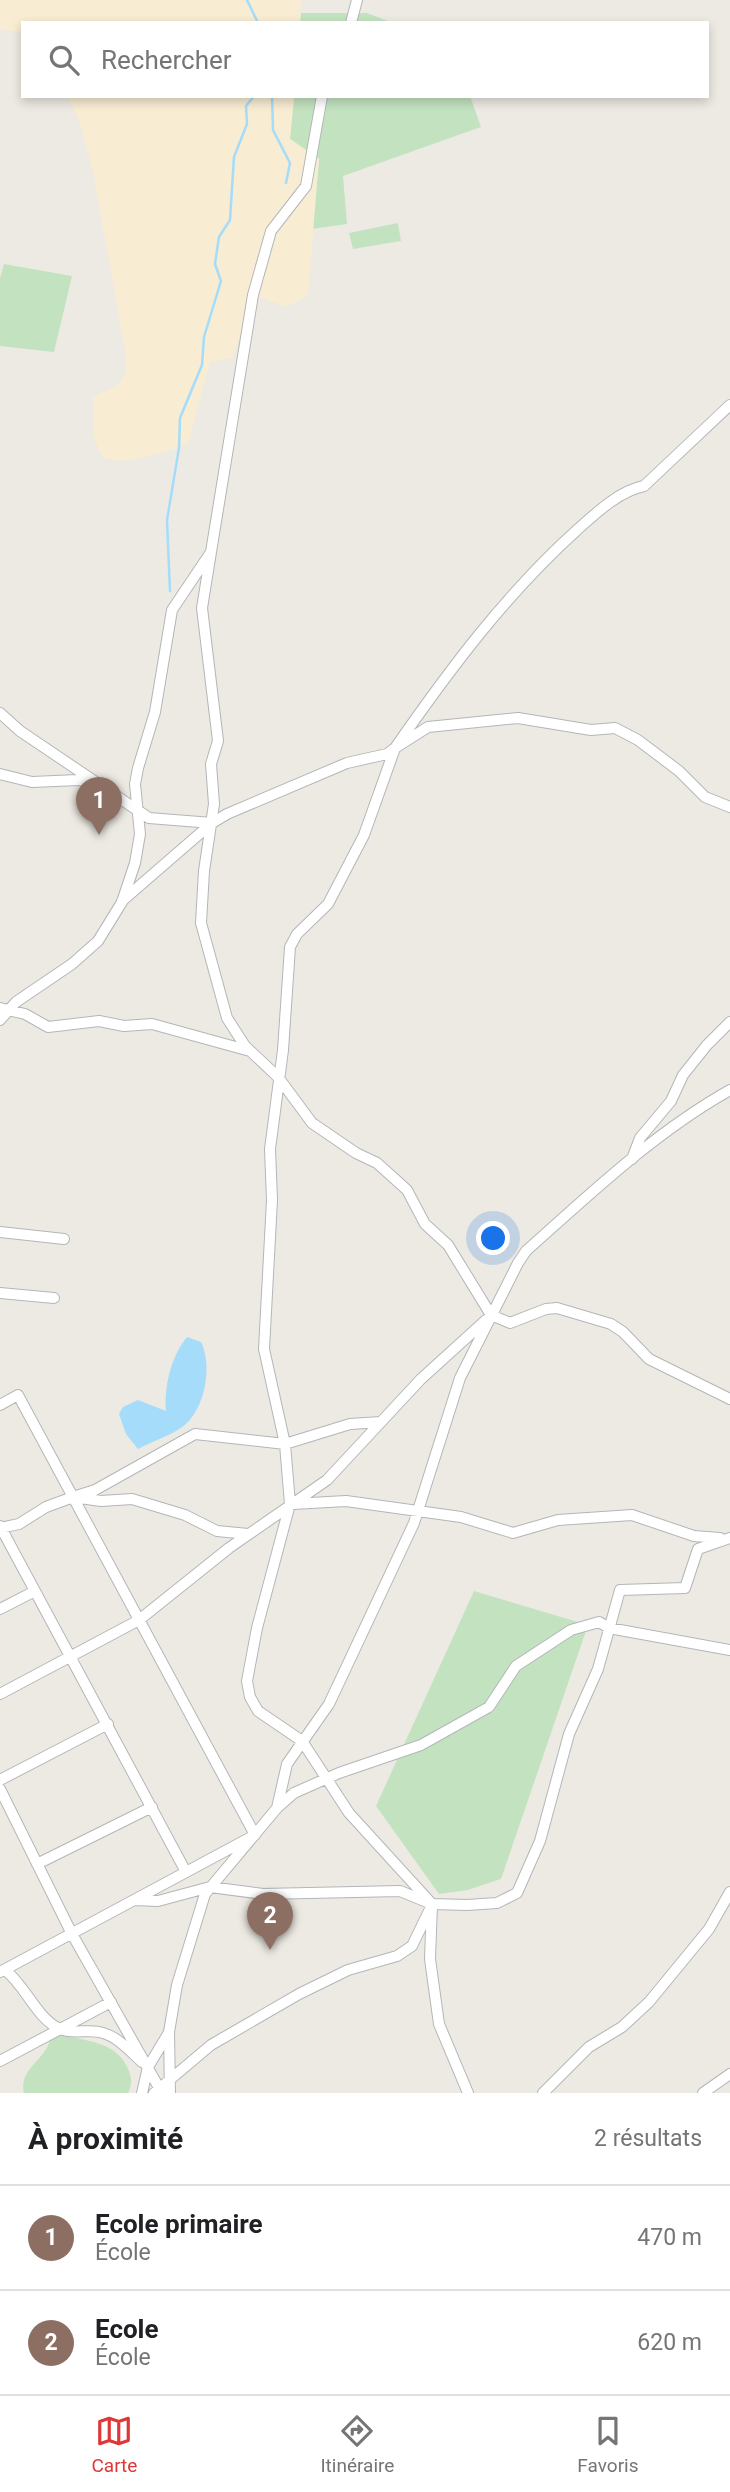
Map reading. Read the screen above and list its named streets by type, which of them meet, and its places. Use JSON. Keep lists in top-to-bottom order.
{
  "page": {
    "search": "Rechercher",
    "pins": ["1", "2"],
    "heading": ["À proximité", "2 résultats"],
    "list": [
      {
        "mark": "1",
        "name": "Ecole primaire",
        "note": "École",
        "value": "470 m"
      },
      {
        "mark": "2",
        "name": "Ecole",
        "note": "École",
        "value": "620 m"
      }
    ],
    "nav": ["Carte", "Itinéraire", "Favoris"]
  }
}
